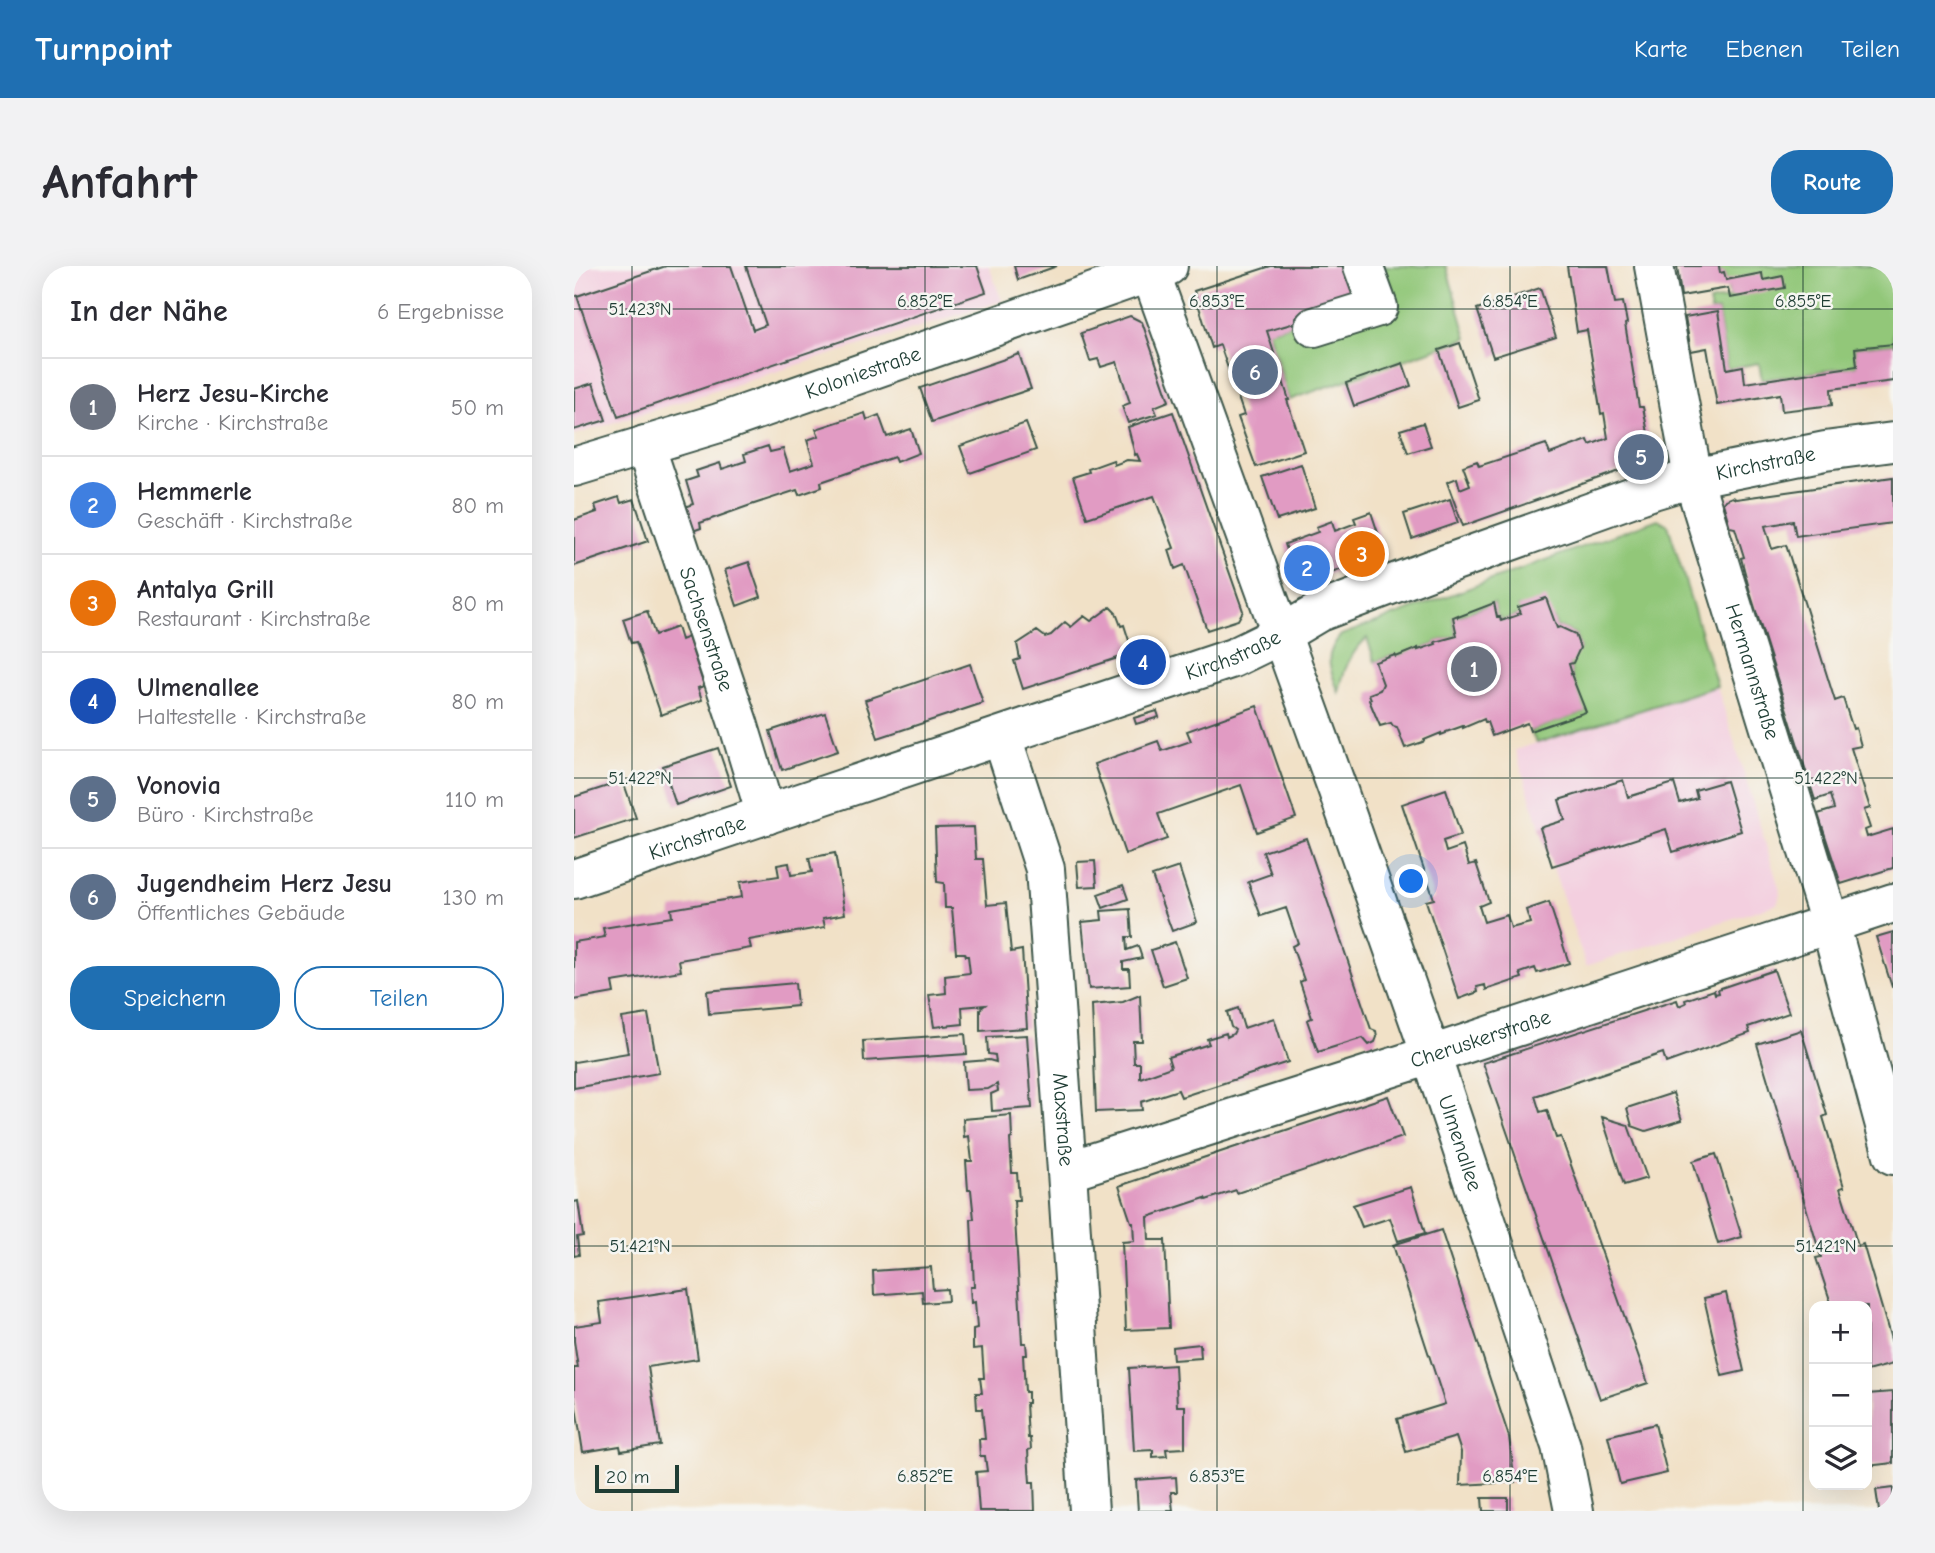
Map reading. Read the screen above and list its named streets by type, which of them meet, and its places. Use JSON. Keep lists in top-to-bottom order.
{
  "streets": {
    "street": [
      "Koloniestraße",
      "Kirchstraße",
      "Sachsenstraße",
      "Hermannstraße",
      "Cheruskerstraße",
      "Maxstraße",
      "Ulmenallee"
    ]
  },
  "crossings": [
    ["Koloniestraße", "Sachsenstraße"],
    ["Koloniestraße", "Ulmenallee"],
    ["Kirchstraße", "Sachsenstraße"],
    ["Kirchstraße", "Hermannstraße"],
    ["Kirchstraße", "Maxstraße"],
    ["Kirchstraße", "Ulmenallee"],
    ["Hermannstraße", "Cheruskerstraße"],
    ["Cheruskerstraße", "Maxstraße"],
    ["Cheruskerstraße", "Ulmenallee"]
  ],
  "scale_bar": "20 m",
  "page": {
    "header": "Turnpoint",
    "nav": ["Karte", "Ebenen", "Teilen"],
    "buttons": [
      "Route",
      ["Speichern", "Teilen"]
    ],
    "title": "Anfahrt",
    "heading": ["In der Nähe", "6 Ergebnisse"],
    "pins": [
      "6",
      "5",
      "3",
      "2",
      "4",
      "1"
    ],
    "list": [
      {
        "mark": "1",
        "name": "Herz Jesu-Kirche",
        "note": "Kirche · Kirchstraße",
        "value": "50 m"
      },
      {
        "mark": "2",
        "name": "Hemmerle",
        "note": "Geschäft · Kirchstraße",
        "value": "80 m"
      },
      {
        "mark": "3",
        "name": "Antalya Grill",
        "note": "Restaurant · Kirchstraße",
        "value": "80 m"
      },
      {
        "mark": "4",
        "name": "Ulmenallee",
        "note": "Haltestelle · Kirchstraße",
        "value": "80 m"
      },
      {
        "mark": "5",
        "name": "Vonovia",
        "note": "Büro · Kirchstraße",
        "value": "110 m"
      },
      {
        "mark": "6",
        "name": "Jugendheim Herz Jesu",
        "note": "Öffentliches Gebäude",
        "value": "130 m"
      }
    ],
    "map_buttons": ["+", "−"],
    "scale": "20 m"
  },
  "coordinates": [
    "6.852°E",
    "6.853°E",
    "6.854°E",
    "6.855°E",
    "51.423°N",
    "51.422°N",
    "51.421°N"
  ]
}
